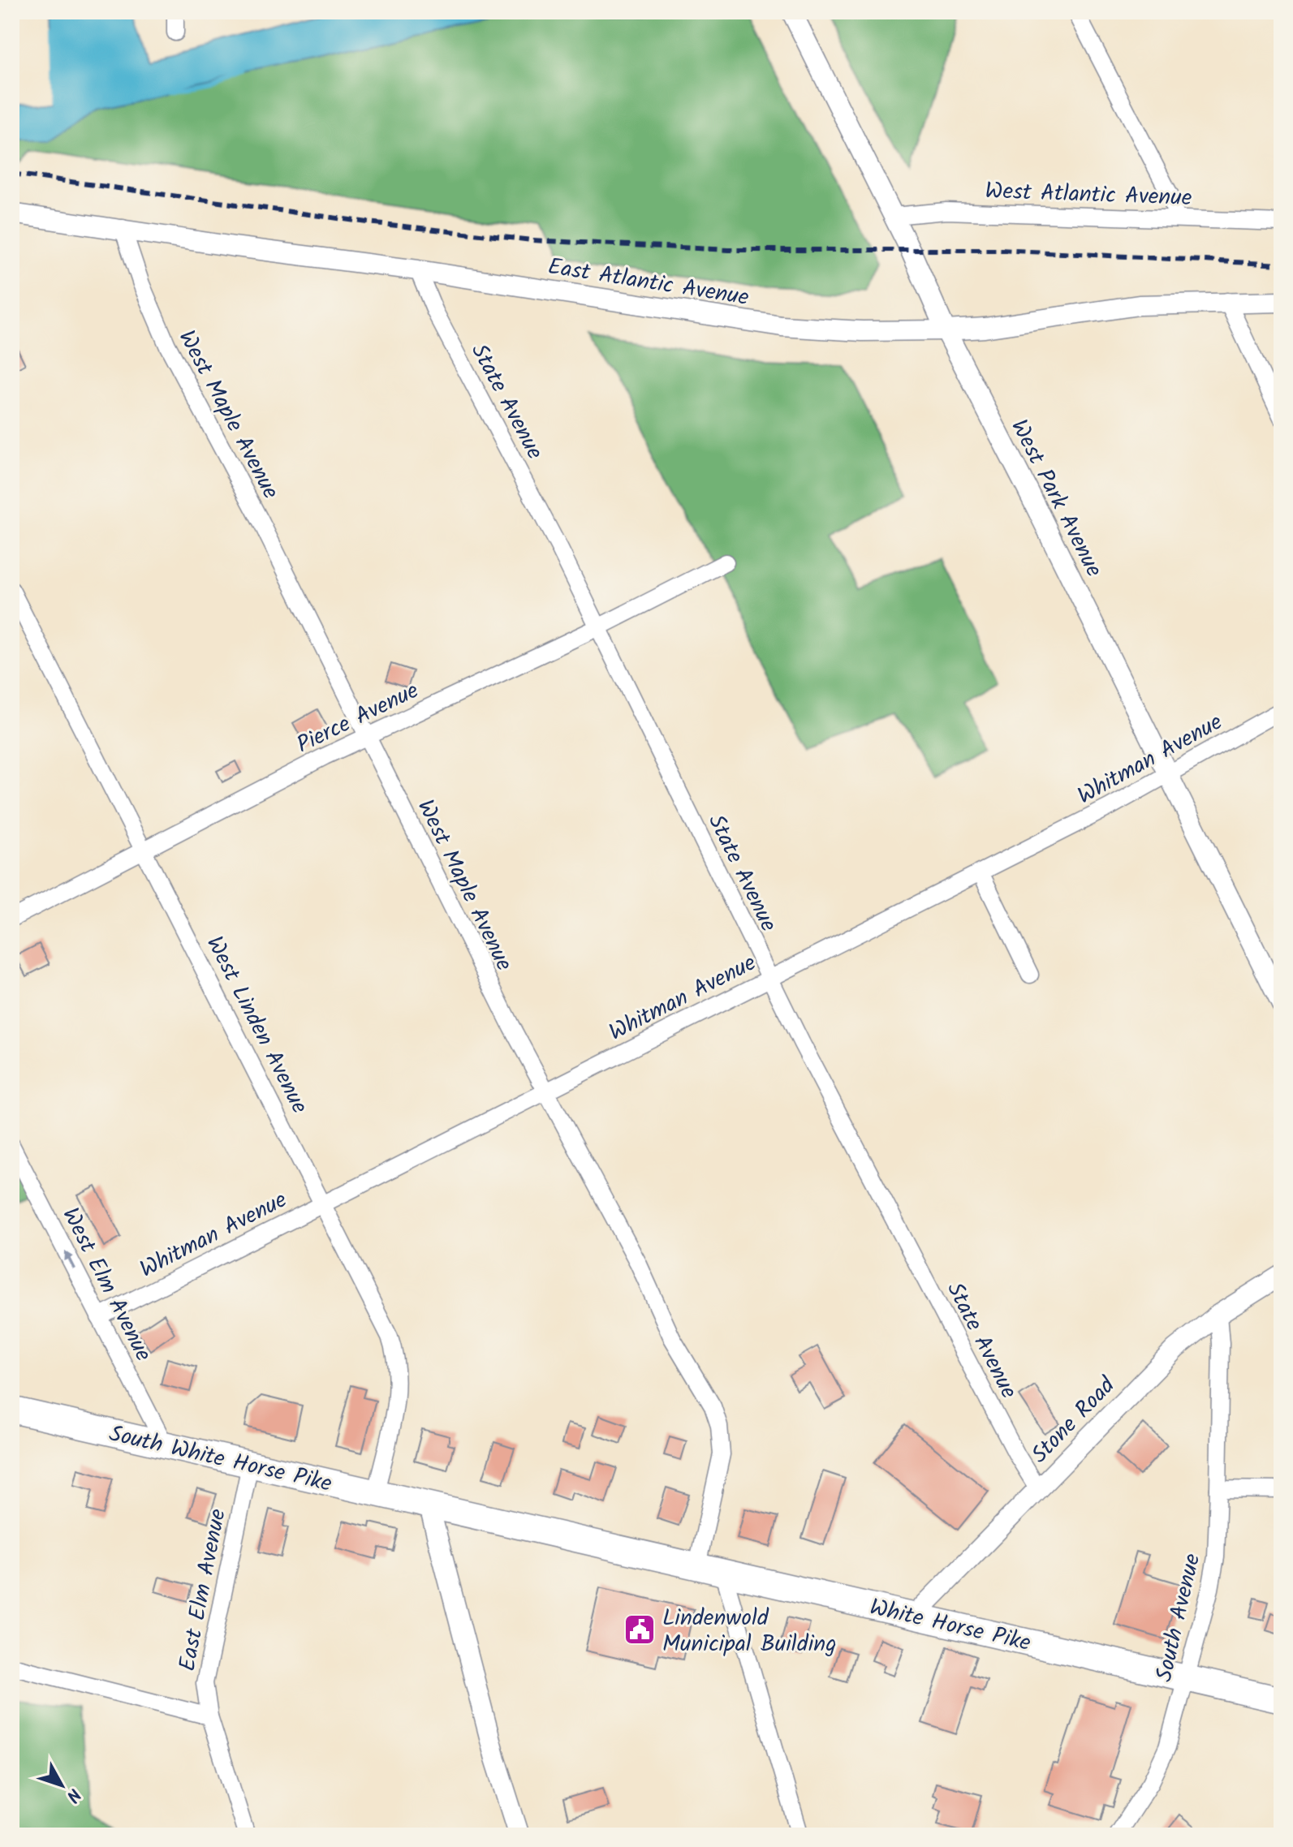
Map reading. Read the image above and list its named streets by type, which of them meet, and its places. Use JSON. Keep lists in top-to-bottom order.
{
  "streets": {
    "highway": ["South White Horse Pike", "White Horse Pike"],
    "street": [
      "West Atlantic Avenue",
      "East Atlantic Avenue",
      "State Avenue",
      "West Maple Avenue",
      "West Park Avenue",
      "Pierce Avenue",
      "Whitman Avenue",
      "West Linden Avenue",
      "West Elm Avenue",
      "Stone Road",
      "East Elm Avenue",
      "South Avenue"
    ]
  },
  "crossings": [
    ["West Atlantic Avenue", "West Park Avenue"],
    ["East Atlantic Avenue", "State Avenue"],
    ["East Atlantic Avenue", "West Maple Avenue"],
    ["East Atlantic Avenue", "West Park Avenue"],
    ["State Avenue", "Pierce Avenue"],
    ["State Avenue", "Whitman Avenue"],
    ["State Avenue", "Stone Road"],
    ["West Maple Avenue", "Pierce Avenue"],
    ["West Maple Avenue", "Whitman Avenue"],
    ["West Maple Avenue", "White Horse Pike"],
    ["West Park Avenue", "Whitman Avenue"],
    ["Pierce Avenue", "West Linden Avenue"],
    ["Whitman Avenue", "West Linden Avenue"],
    ["Whitman Avenue", "West Elm Avenue"],
    ["West Linden Avenue", "South White Horse Pike"],
    ["West Elm Avenue", "South White Horse Pike"],
    ["Stone Road", "South Avenue"],
    ["Stone Road", "White Horse Pike"],
    ["South White Horse Pike", "East Elm Avenue"],
    ["South White Horse Pike", "White Horse Pike"],
    ["South Avenue", "White Horse Pike"]
  ],
  "one_way": ["West Elm Avenue"],
  "places": {
    "public building": ["Lindenwold Municipal Building"]
  },
  "north": "bottom right"
}
